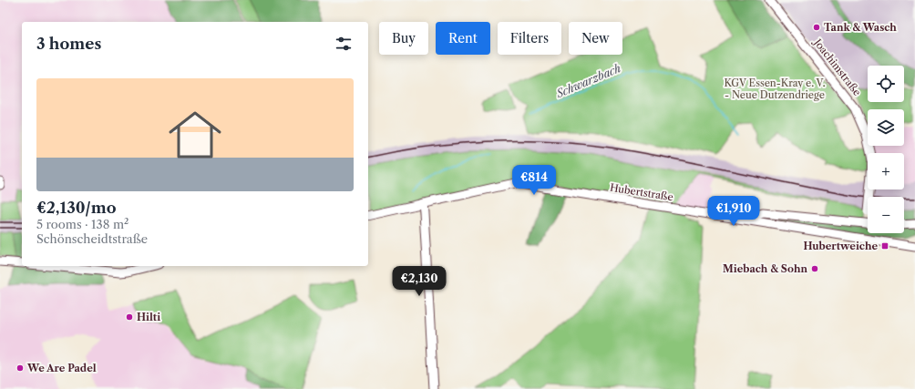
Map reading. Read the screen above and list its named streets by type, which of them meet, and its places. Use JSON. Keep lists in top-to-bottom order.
{
  "streets": {
    "street": ["Joachimstraße", "Hubertstraße"]
  },
  "crossings": [
    ["Joachimstraße", "Hubertstraße"]
  ],
  "water": ["Schwarzbach"],
  "parks": ["KGV Essen-Kray e. V. - Neue Dutzendriege"],
  "places": {
    "other": [
      "Tank & Wasch",
      "Miebach & Sohn",
      "Hilti",
      "We Are Padel"
    ],
    "transit": ["Hubertweiche"]
  },
  "page": {
    "chip": [
      "Buy",
      "Rent",
      "Filters",
      "New"
    ],
    "heading": "3 homes",
    "map_buttons": ["+", "−"],
    "list": [
      {
        "name": "€2,130/mo",
        "note": "5 rooms · 138 m² · Schönscheidtstraße"
      }
    ],
    "price": ["€814", "€1,910", "€2,130"]
  }
}
